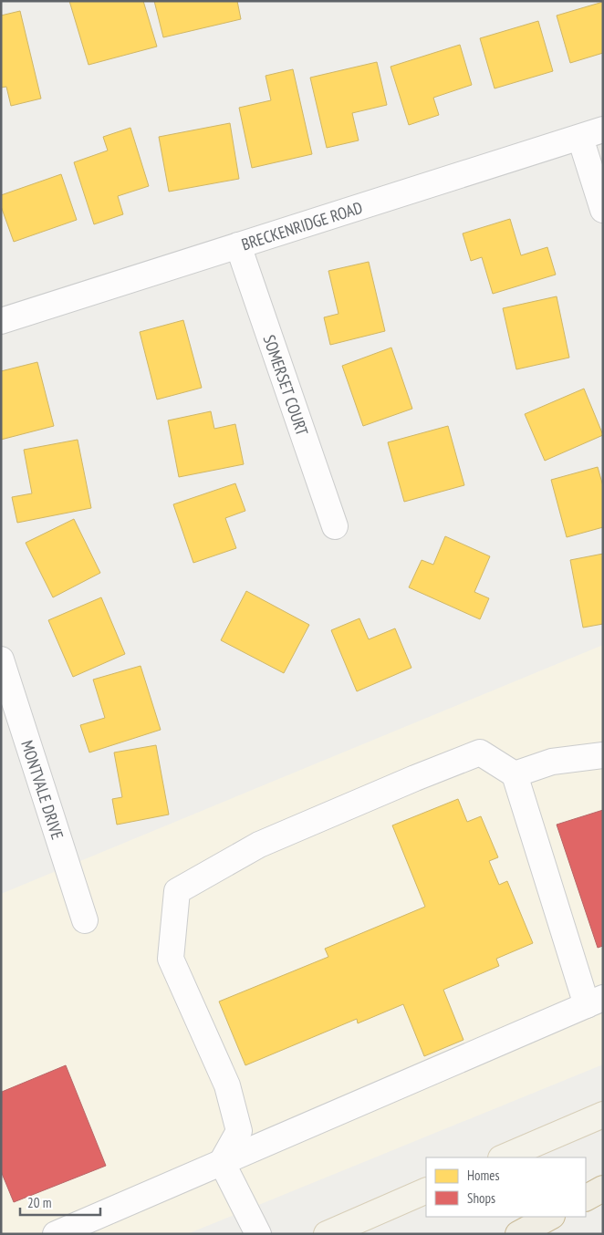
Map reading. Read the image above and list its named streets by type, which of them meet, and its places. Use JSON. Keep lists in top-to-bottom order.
{
  "streets": {
    "street": ["BRECKENRIDGE ROAD", "SOMERSET COURT", "MONTVALE DRIVE"]
  },
  "crossings": [
    ["BRECKENRIDGE ROAD", "SOMERSET COURT"]
  ],
  "legend": ["Homes", "Shops"],
  "scale_bar": "20 m"
}
